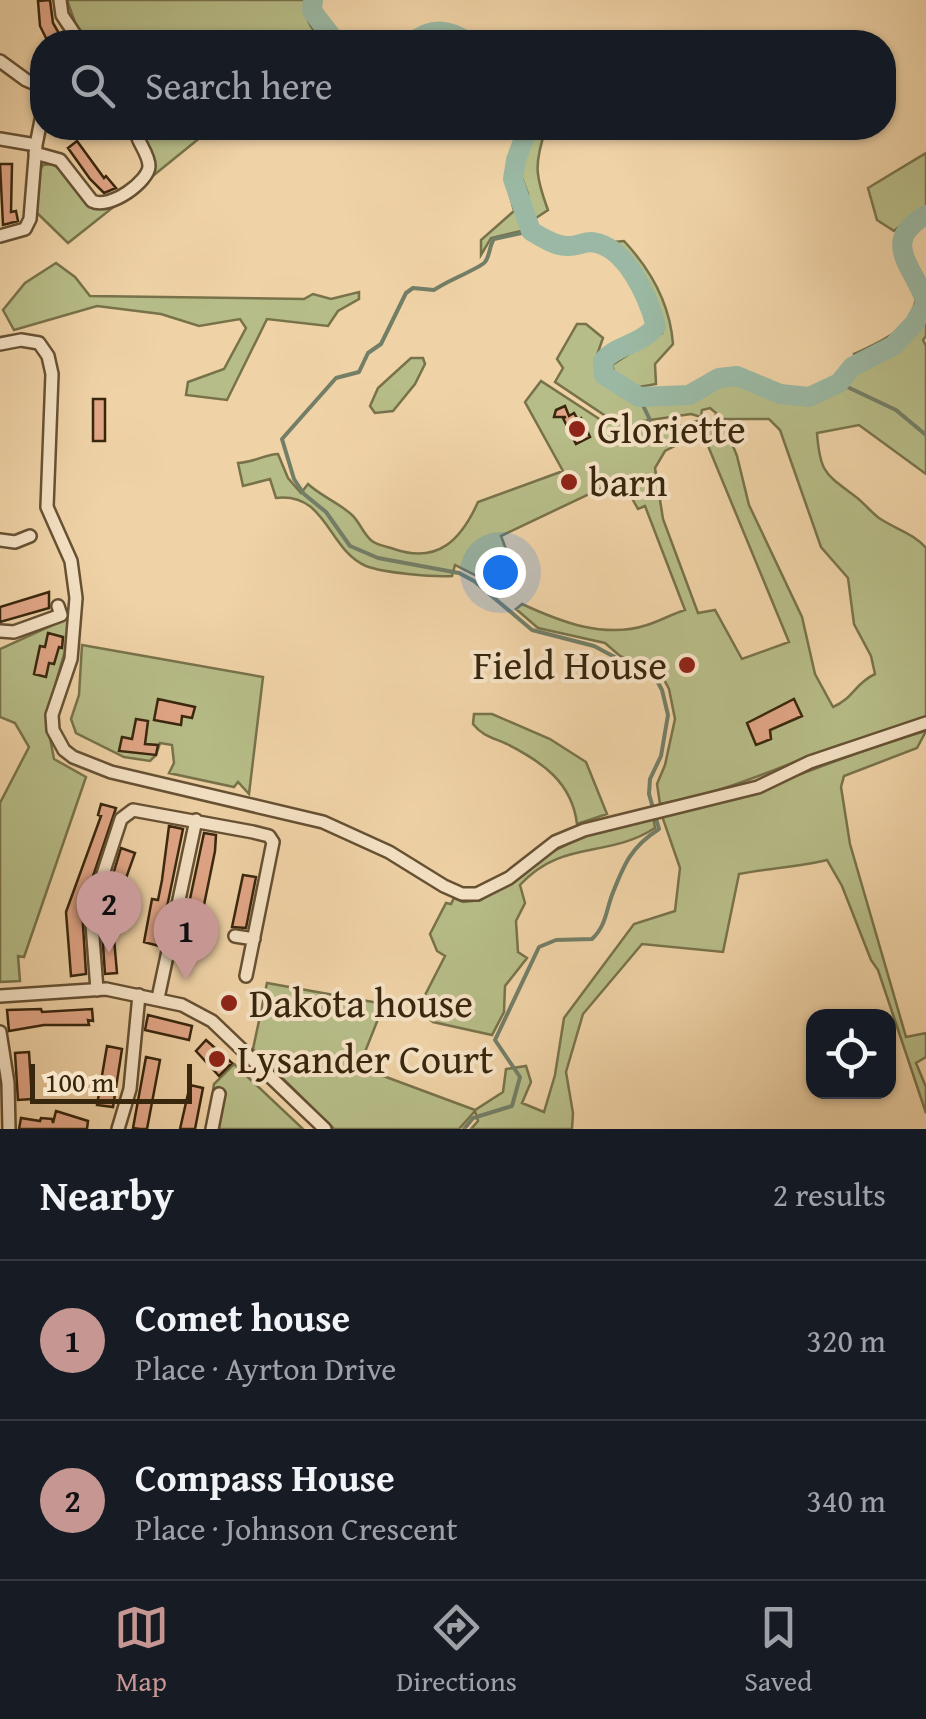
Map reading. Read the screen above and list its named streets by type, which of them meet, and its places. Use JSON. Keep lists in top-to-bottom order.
{
  "places": [
    "Gloriette",
    "barn",
    "Field House",
    "Dakota house",
    "Lysander Court"
  ],
  "scale_bar": "100 m",
  "page": {
    "search": "Search here",
    "pins": ["2", "1"],
    "scale": "100 m",
    "heading": ["Nearby", "2 results"],
    "list": [
      {
        "mark": "1",
        "name": "Comet house",
        "note": "Place · Ayrton Drive",
        "value": "320 m"
      },
      {
        "mark": "2",
        "name": "Compass House",
        "note": "Place · Johnson Crescent",
        "value": "340 m"
      }
    ],
    "nav": ["Map", "Directions", "Saved"]
  }
}
